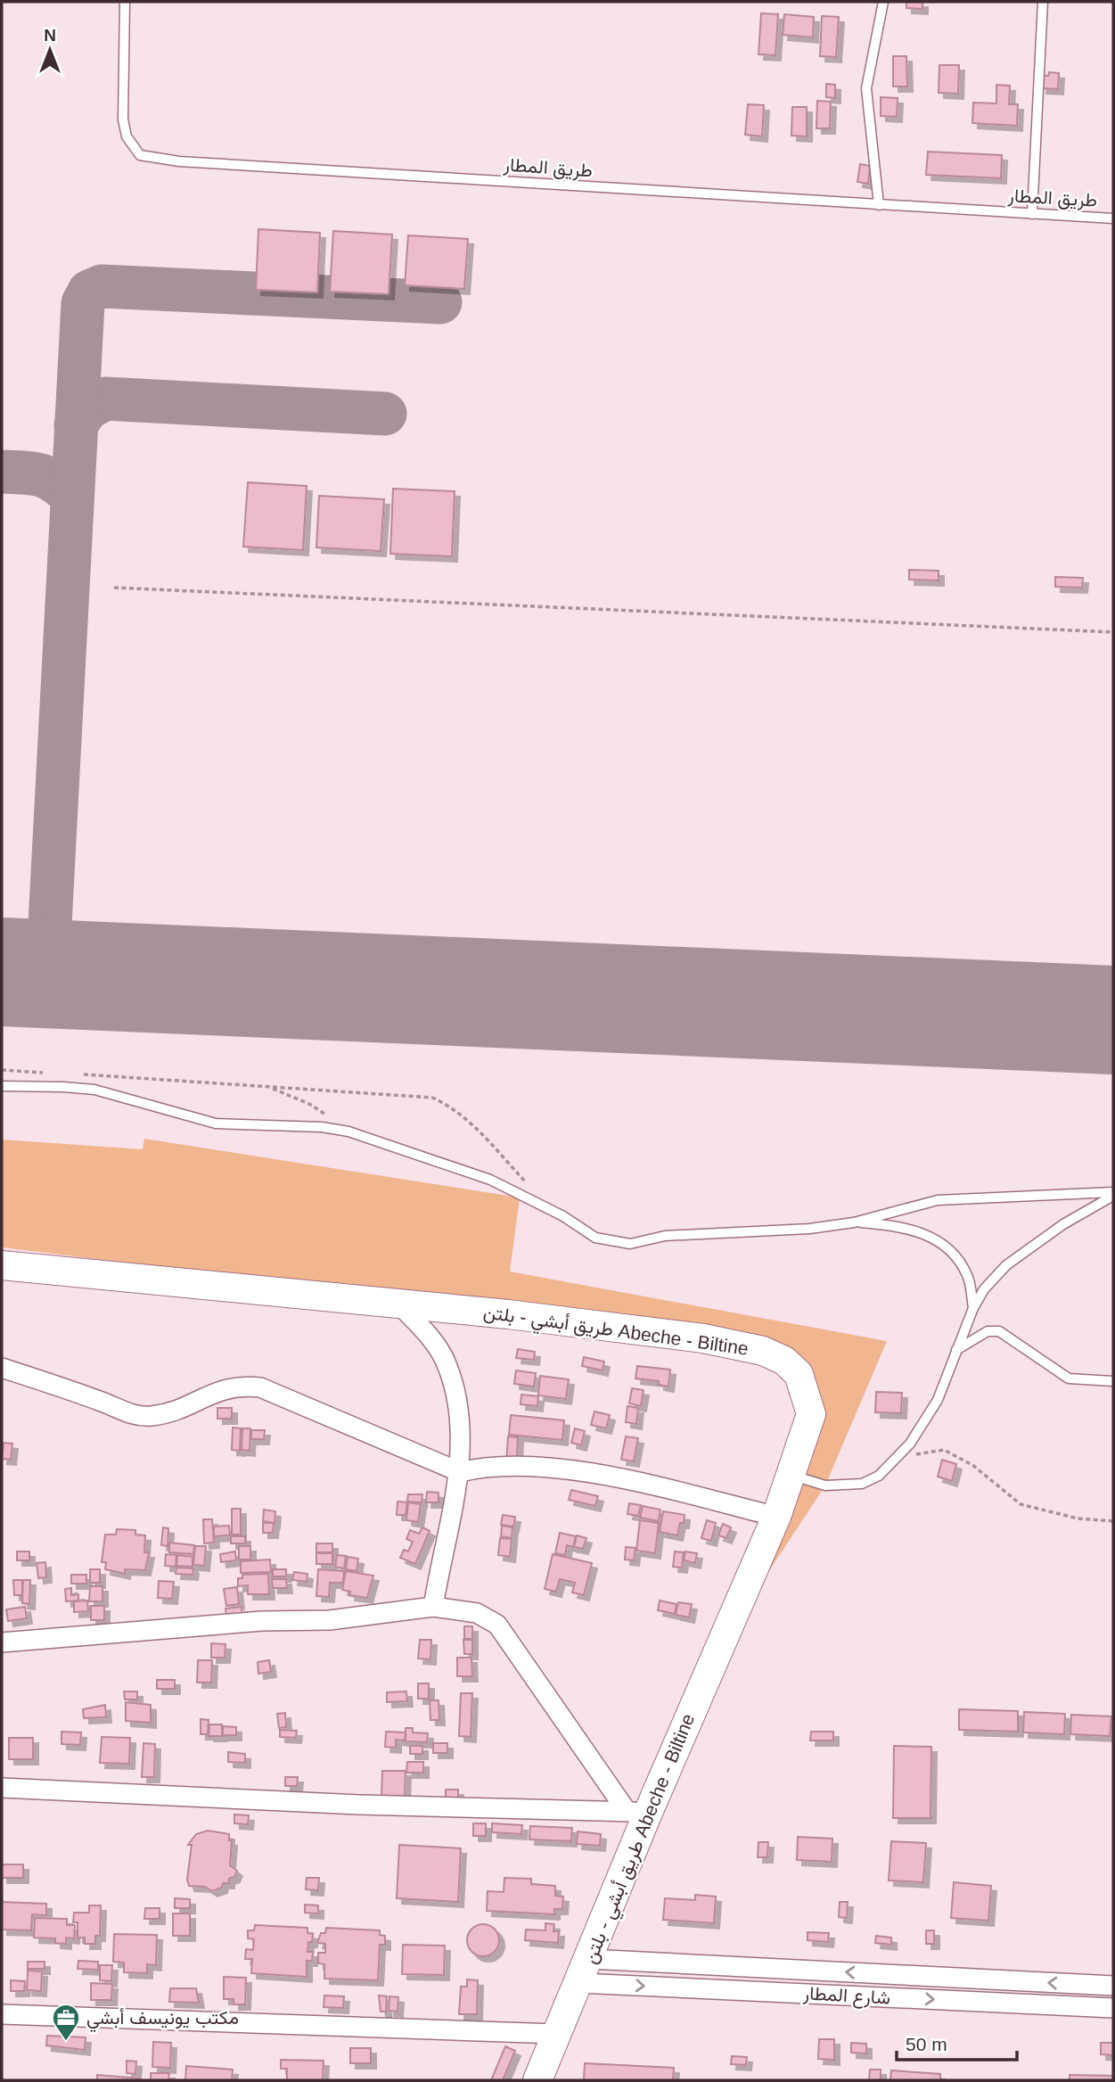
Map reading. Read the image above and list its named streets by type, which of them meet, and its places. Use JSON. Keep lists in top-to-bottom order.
{
  "streets": {
    "main road": ["طريق أبشي - بلتن Abeche - Biltine"],
    "street": ["شارع المطار"],
    "lane": ["طريق المطار"]
  },
  "crossings": [
    ["طريق أبشي - بلتن Abeche - Biltine", "شارع المطار"]
  ],
  "places": {
    "office": ["مكتب يونيسف أبشي"]
  },
  "scale_bar": "50 m",
  "north": "top"
}
